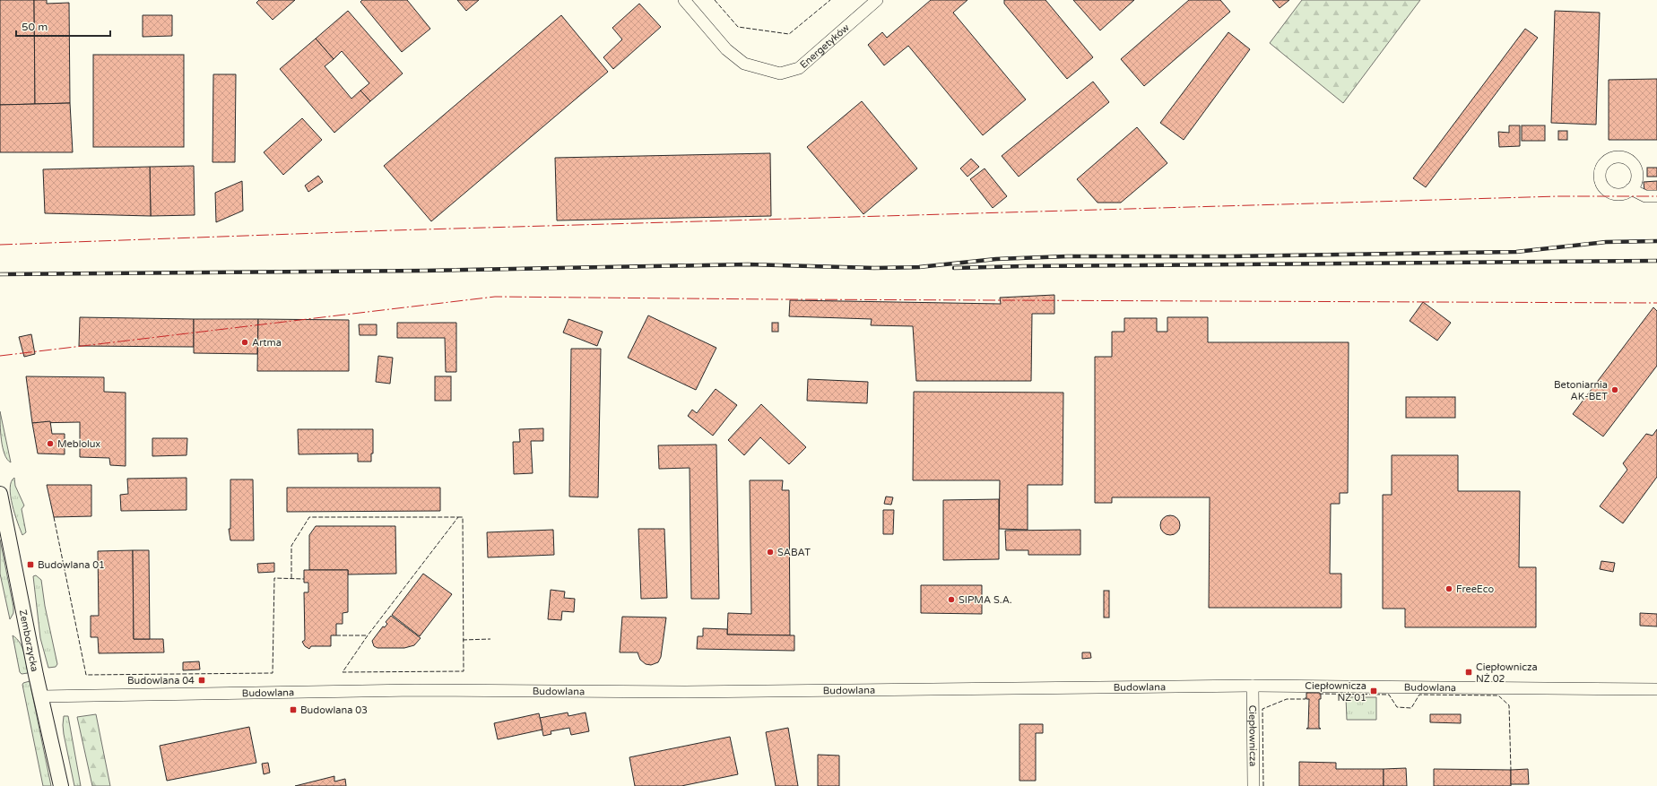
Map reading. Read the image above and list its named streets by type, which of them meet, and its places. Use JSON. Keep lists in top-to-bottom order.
{
  "streets": {
    "street": [
      "Energetyków",
      "Zemborzycka",
      "Budowlana",
      "Ciepłownicza"
    ]
  },
  "crossings": [
    ["Zemborzycka", "Budowlana"],
    ["Budowlana", "Ciepłownicza"]
  ],
  "places": {
    "other": [
      "Artma",
      "Betoniarnia AK-BET",
      "Meblolux",
      "SABAT",
      "FreeEco",
      "SIPMA S.A."
    ],
    "transit": [
      "Budowlana 01",
      "Ciepłownicza NŻ 02",
      "Budowlana 04",
      "Ciepłownicza NŻ 01",
      "Budowlana 03"
    ]
  },
  "scale_bar": "50 m"
}
